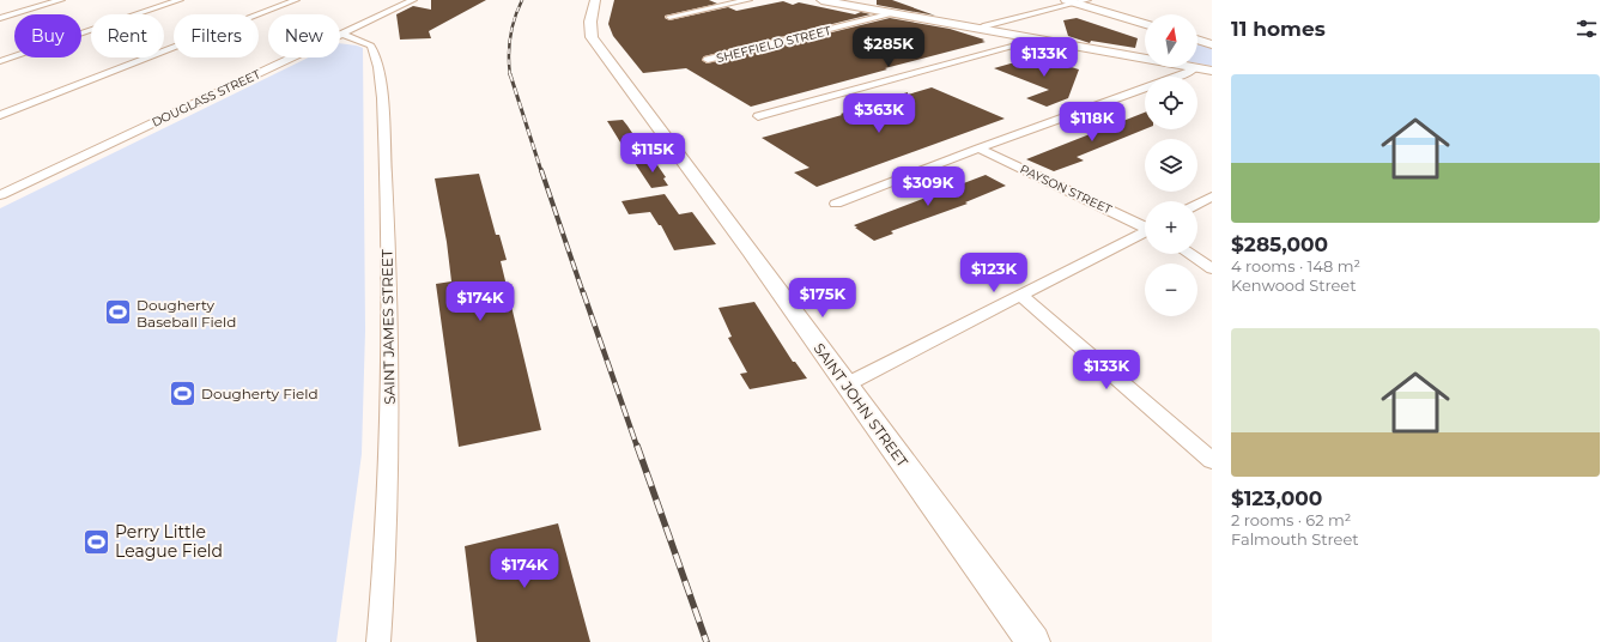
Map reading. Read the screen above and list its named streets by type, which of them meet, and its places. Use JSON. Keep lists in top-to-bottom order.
{
  "streets": {
    "main road": ["SAINT JOHN STREET"],
    "street": [
      "SHEFFIELD STREET",
      "DOUGLASS STREET",
      "PAYSON STREET",
      "SAINT JAMES STREET"
    ]
  },
  "crossings": [
    ["DOUGLASS STREET", "SAINT JAMES STREET"]
  ],
  "places": {
    "sports": ["Dougherty Baseball Field", "Dougherty Field", "Perry Little League Field"]
  },
  "north": "top",
  "page": {
    "heading": "11 homes",
    "map_buttons": ["+", "−"],
    "chip": [
      "Buy",
      "Rent",
      "Filters",
      "New"
    ],
    "price": [
      "$285K",
      "$133K",
      "$363K",
      "$118K",
      "$115K",
      "$309K",
      "$123K",
      "$175K",
      "$174K",
      "$133K",
      "$174K"
    ],
    "list": [
      {
        "name": "$285,000",
        "note": "4 rooms · 148 m² · Kenwood Street"
      },
      {
        "name": "$123,000",
        "note": "2 rooms · 62 m² · Falmouth Street"
      }
    ]
  }
}
